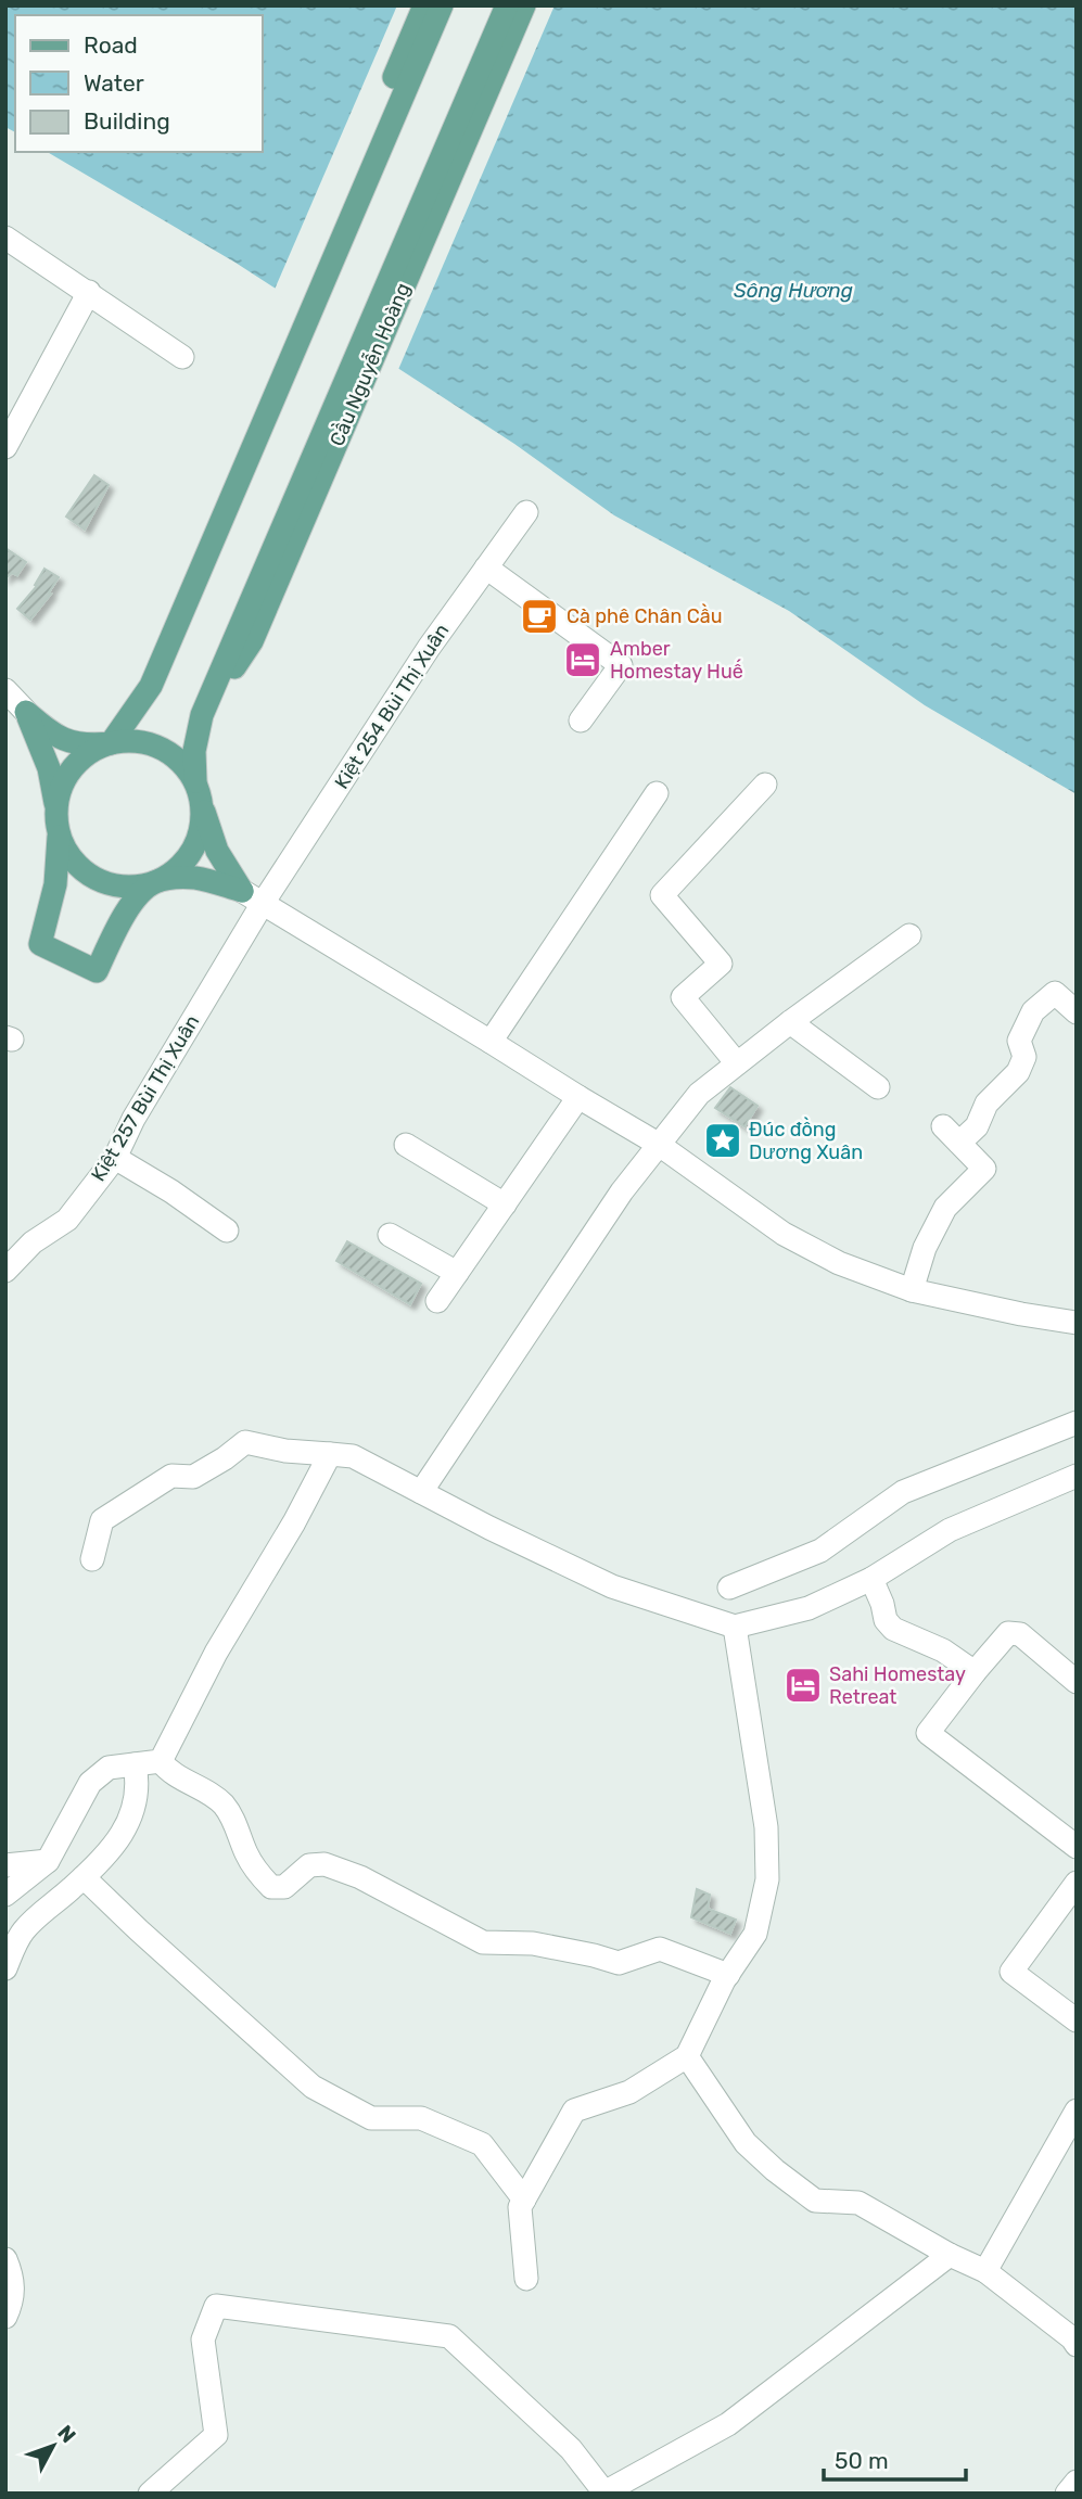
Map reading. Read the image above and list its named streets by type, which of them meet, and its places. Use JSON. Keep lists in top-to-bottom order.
{
  "streets": {
    "main road": ["Cầu Nguyễn Hoàng"],
    "street": ["Kiệt 254 Bùi Thị Xuân", "Kiệt 257 Bùi Thị Xuân"]
  },
  "crossings": [
    ["Kiệt 254 Bùi Thị Xuân", "Kiệt 257 Bùi Thị Xuân"]
  ],
  "water": ["Sông Hương"],
  "places": {
    "cafe": ["Cà phê Chân Cầu"],
    "hotel": ["Amber Homestay Huế", "Sahi Homestay Retreat"],
    "place": ["Đúc đồng Dương Xuân"]
  },
  "legend": ["Road", "Water", "Building"],
  "scale_bar": "50 m",
  "north": "top right"
}
